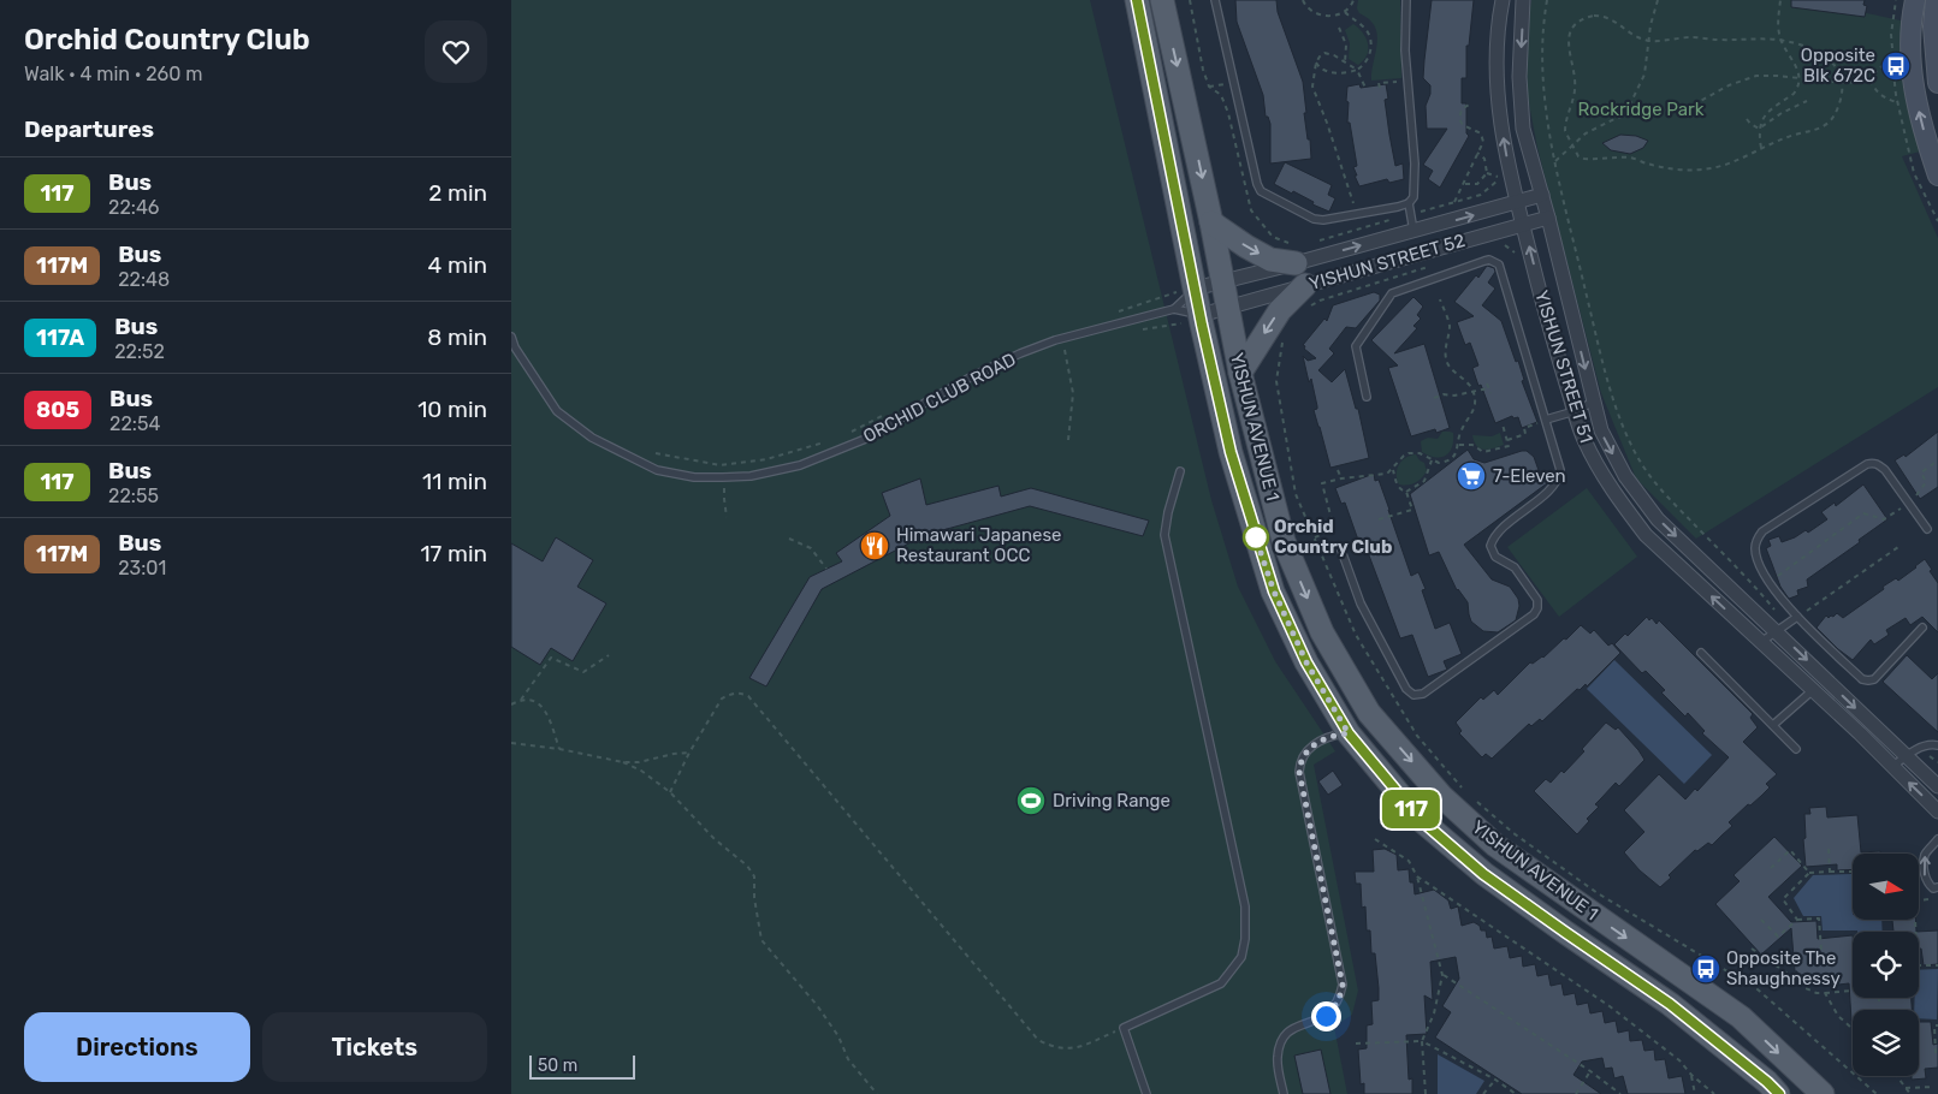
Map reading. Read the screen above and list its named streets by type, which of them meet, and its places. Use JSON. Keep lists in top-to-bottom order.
{
  "streets": {
    "main road": ["YISHUN AVENUE 1"],
    "street": ["YISHUN STREET 52", "YISHUN STREET 51", "ORCHID CLUB ROAD"]
  },
  "crossings": [
    ["YISHUN STREET 52", "YISHUN STREET 51"],
    ["YISHUN STREET 52", "ORCHID CLUB ROAD"],
    ["YISHUN STREET 52", "YISHUN AVENUE 1"],
    ["ORCHID CLUB ROAD", "YISHUN AVENUE 1"]
  ],
  "parks": ["Rockridge Park"],
  "places": {
    "bus stop": ["Opposite Blk 672C", "Opposite The Shaughnessy"],
    "supermarket": ["7-Eleven"],
    "other": ["Orchid Country Club"],
    "restaurant": ["Himawari Japanese Restaurant OCC"],
    "sports": ["Driving Range"]
  },
  "lines": ["bus line 117"],
  "scale_bar": "50 m",
  "north": "right",
  "page": {
    "heading": [
      ["Orchid Country Club", "Walk · 4 min · 260 m"],
      "Departures"
    ],
    "on_map": "117",
    "list": [
      {
        "mark": "117",
        "name": "Bus",
        "note": "22:46",
        "value": "2 min"
      },
      {
        "mark": "117M",
        "name": "Bus",
        "note": "22:48",
        "value": "4 min"
      },
      {
        "mark": "117A",
        "name": "Bus",
        "note": "22:52",
        "value": "8 min"
      },
      {
        "mark": "805",
        "name": "Bus",
        "note": "22:54",
        "value": "10 min"
      },
      {
        "mark": "117",
        "name": "Bus",
        "note": "22:55",
        "value": "11 min"
      },
      {
        "mark": "117M",
        "name": "Bus",
        "note": "23:01",
        "value": "17 min"
      }
    ],
    "buttons": ["Directions", "Tickets"],
    "scale": "50 m"
  }
}
